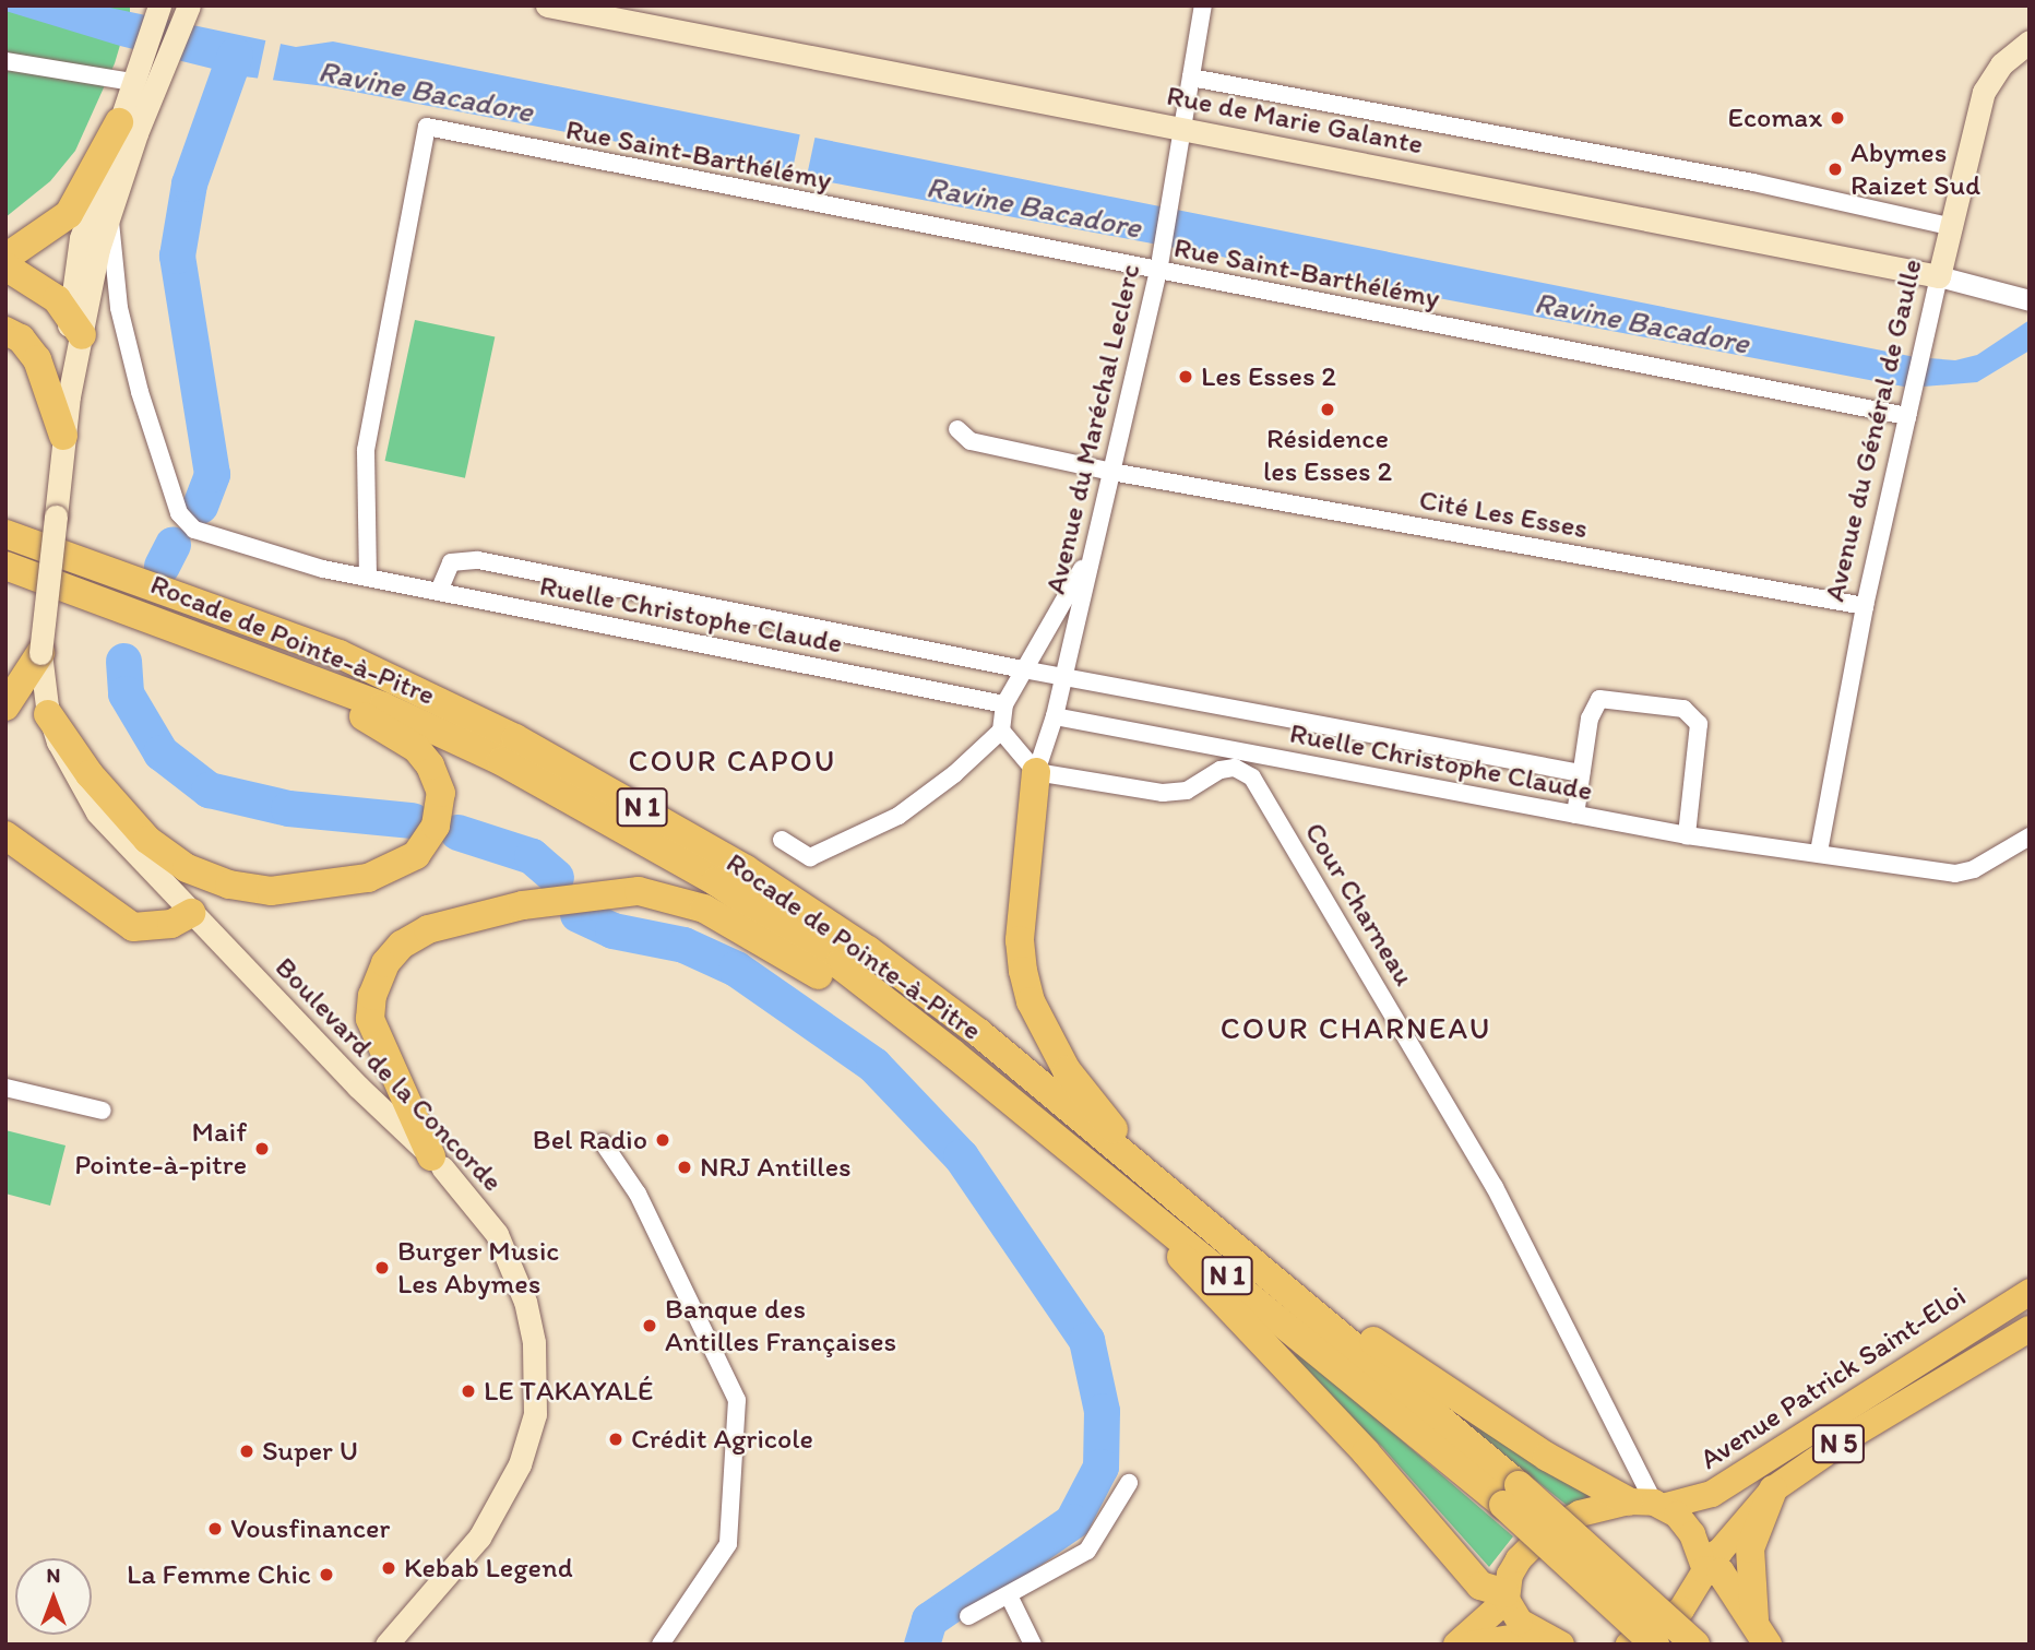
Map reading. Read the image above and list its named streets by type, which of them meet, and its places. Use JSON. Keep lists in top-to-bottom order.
{
  "streets": {
    "highway": ["Rocade de Pointe-à-Pitre", "N 1"],
    "main road": [
      "Rue de Marie Galante",
      "Avenue du Général de Gaulle",
      "Boulevard de la Concorde",
      "Avenue Patrick Saint-Eloi",
      "N 5"
    ],
    "street": [
      "Rue Saint-Barthélémy",
      "Avenue du Maréchal Leclerc",
      "Cité Les Esses",
      "Ruelle Christophe Claude",
      "Cour Charneau"
    ]
  },
  "crossings": [
    ["Rue de Marie Galante", "Avenue du Maréchal Leclerc"],
    ["Rue de Marie Galante", "Avenue du Général de Gaulle"],
    ["Rue Saint-Barthélémy", "Avenue du Maréchal Leclerc"],
    ["Rue Saint-Barthélémy", "Avenue du Général de Gaulle"],
    ["Rue Saint-Barthélémy", "Ruelle Christophe Claude"],
    ["Avenue du Maréchal Leclerc", "Cité Les Esses"],
    ["Avenue du Maréchal Leclerc", "Ruelle Christophe Claude"],
    ["Avenue du Maréchal Leclerc", "Cour Charneau"],
    ["Avenue du Général de Gaulle", "Cité Les Esses"],
    ["Avenue du Général de Gaulle", "Ruelle Christophe Claude"],
    ["Rocade de Pointe-à-Pitre", "N 1"],
    ["Cour Charneau", "Avenue Patrick Saint-Eloi"]
  ],
  "districts": ["COUR CAPOU", "COUR CHARNEAU"],
  "water": ["Ravine Bacadore"],
  "places": [
    "Ecomax",
    "Abymes Raizet Sud",
    "Les Esses 2",
    "Résidence les Esses 2",
    "Bel Radio",
    "Maif Pointe-à-pitre",
    "NRJ Antilles",
    "Burger Music Les Abymes",
    "Banque des Antilles Françaises",
    "LE TAKAYALÉ",
    "Crédit Agricole",
    "Super U",
    "Vousfinancer",
    "Kebab Legend",
    "La Femme Chic"
  ],
  "north": "top"
}
